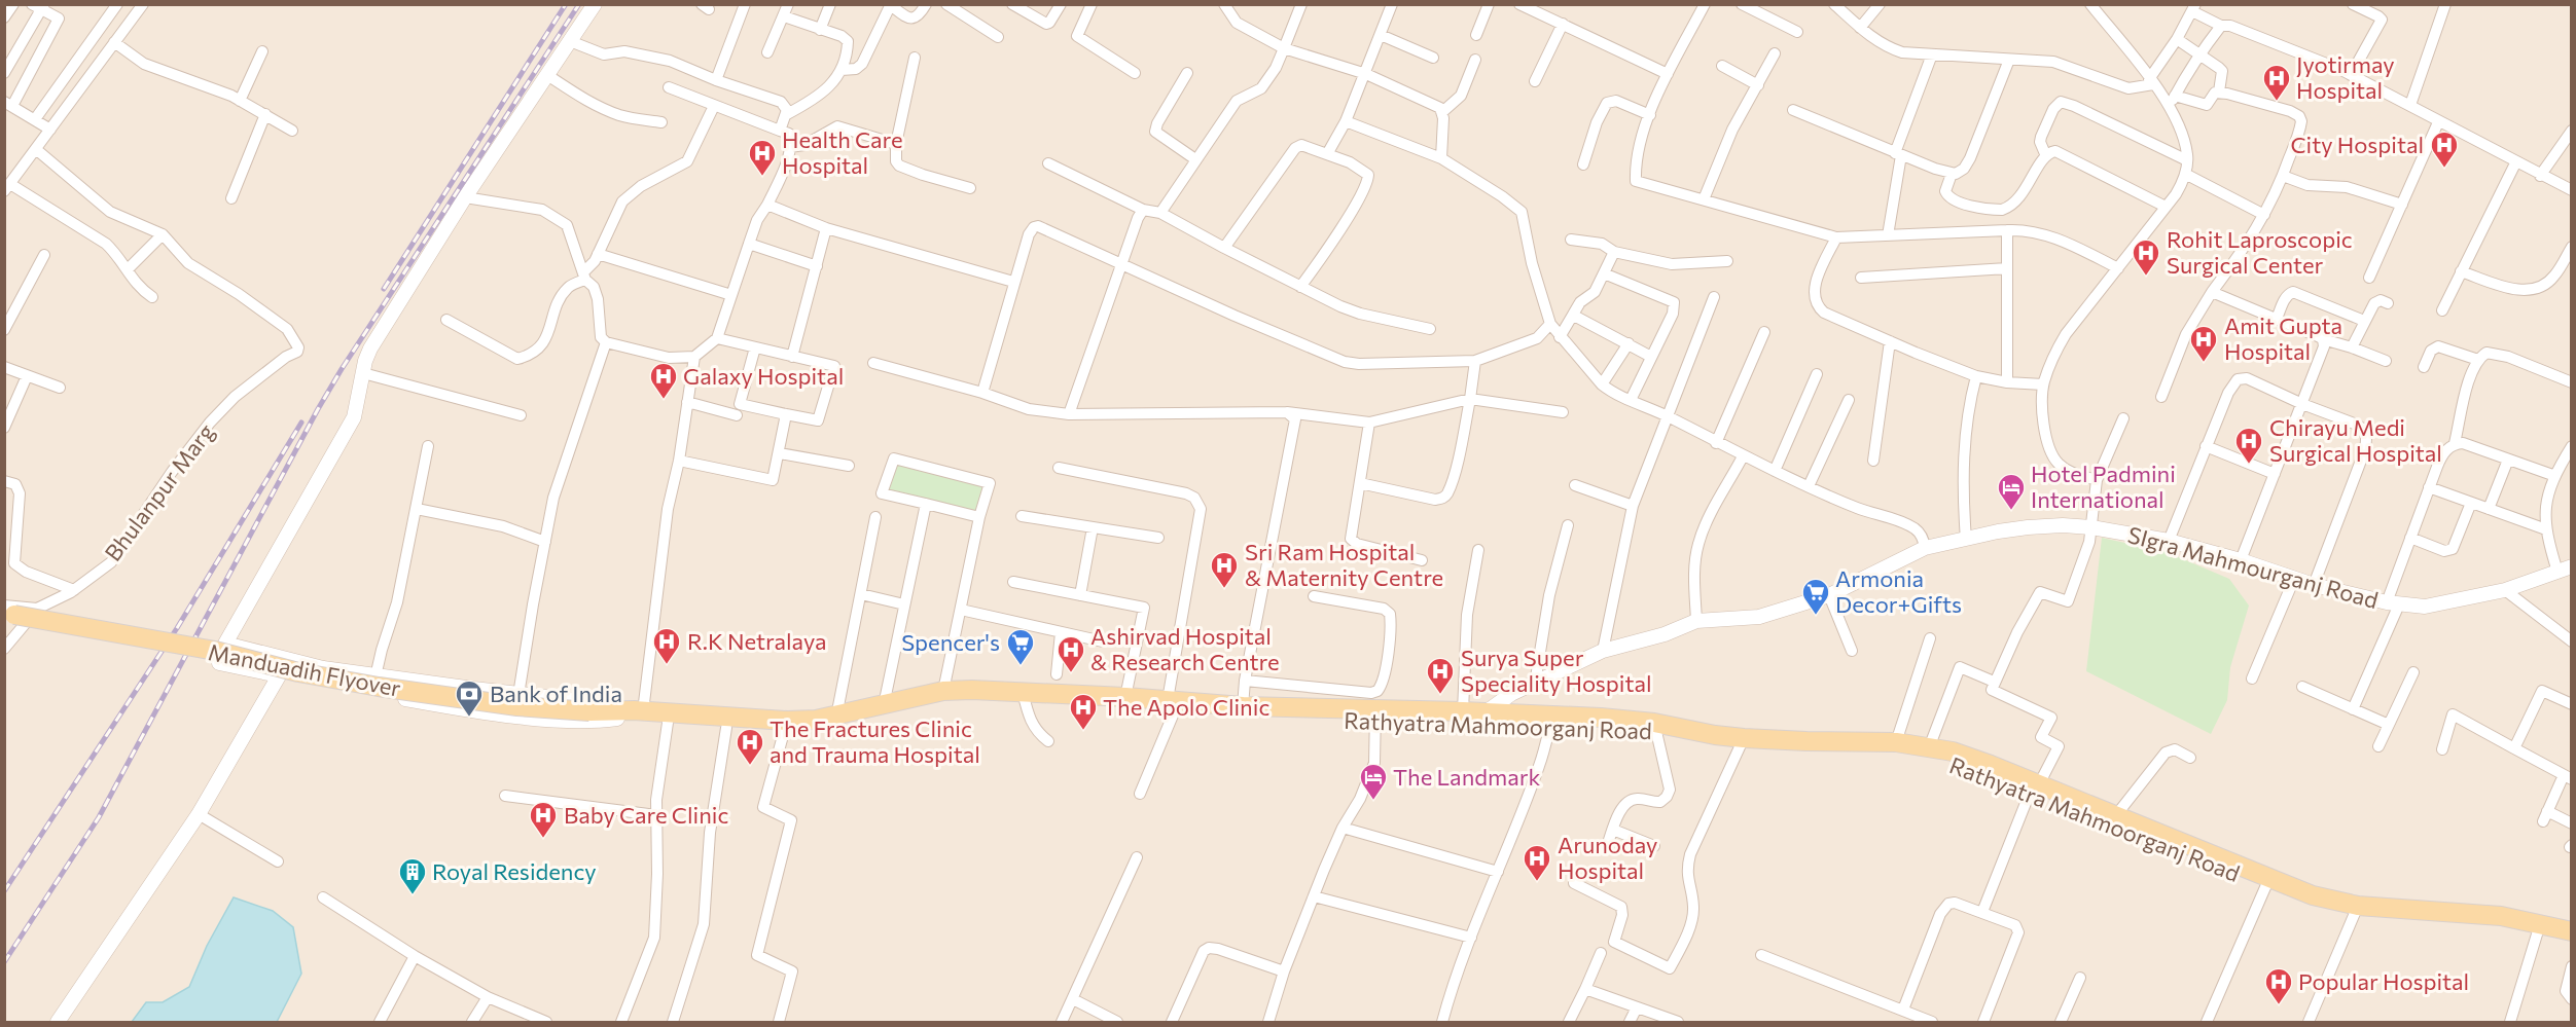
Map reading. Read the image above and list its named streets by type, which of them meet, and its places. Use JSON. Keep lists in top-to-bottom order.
{
  "streets": {
    "main road": ["Manduadih Flyover", "Rathyatra Mahmoorganj Road"],
    "street": ["Bhulanpur Marg", "SIgra Mahmourganj Road"]
  },
  "crossings": [
    ["SIgra Mahmourganj Road", "Rathyatra Mahmoorganj Road"],
    ["Manduadih Flyover", "Rathyatra Mahmoorganj Road"]
  ],
  "places": {
    "hospital": [
      "Jyotirmay Hospital",
      "City Hospital",
      "Health Care Hospital",
      "Rohit Laproscopic Surgical Center",
      "Amit Gupta Hospital",
      "Galaxy Hospital",
      "Chirayu Medi Surgical Hospital",
      "Sri Ram Hospital & Maternity Centre",
      "R.K Netralaya",
      "Ashirvad Hospital & Research Centre",
      "Surya Super Speciality Hospital",
      "The Apolo Clinic",
      "The Fractures Clinic and Trauma Hospital",
      "Baby Care Clinic",
      "Arunoday Hospital",
      "Popular Hospital"
    ],
    "hotel": ["Hotel Padmini International", "The Landmark"],
    "supermarket": ["Armonia Decor+Gifts", "Spencer's"],
    "bank": ["Bank of India"],
    "building": ["Royal Residency"]
  }
}
